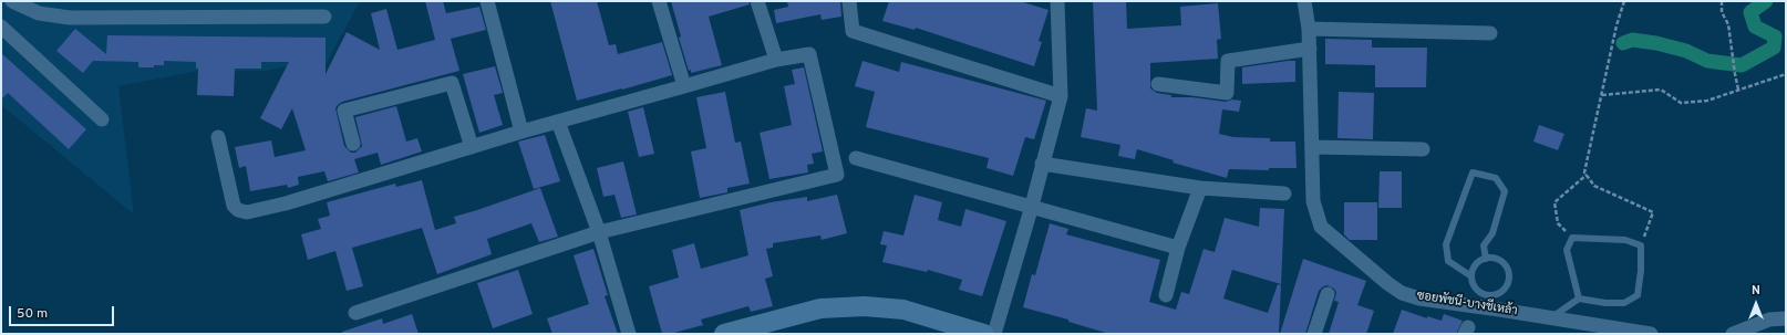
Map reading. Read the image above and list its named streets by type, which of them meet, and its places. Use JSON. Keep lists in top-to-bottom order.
{
  "streets": {
    "street": ["ซอยพัชนี-บางชีเหล้า"]
  },
  "scale_bar": "50 m",
  "north": "top"
}
